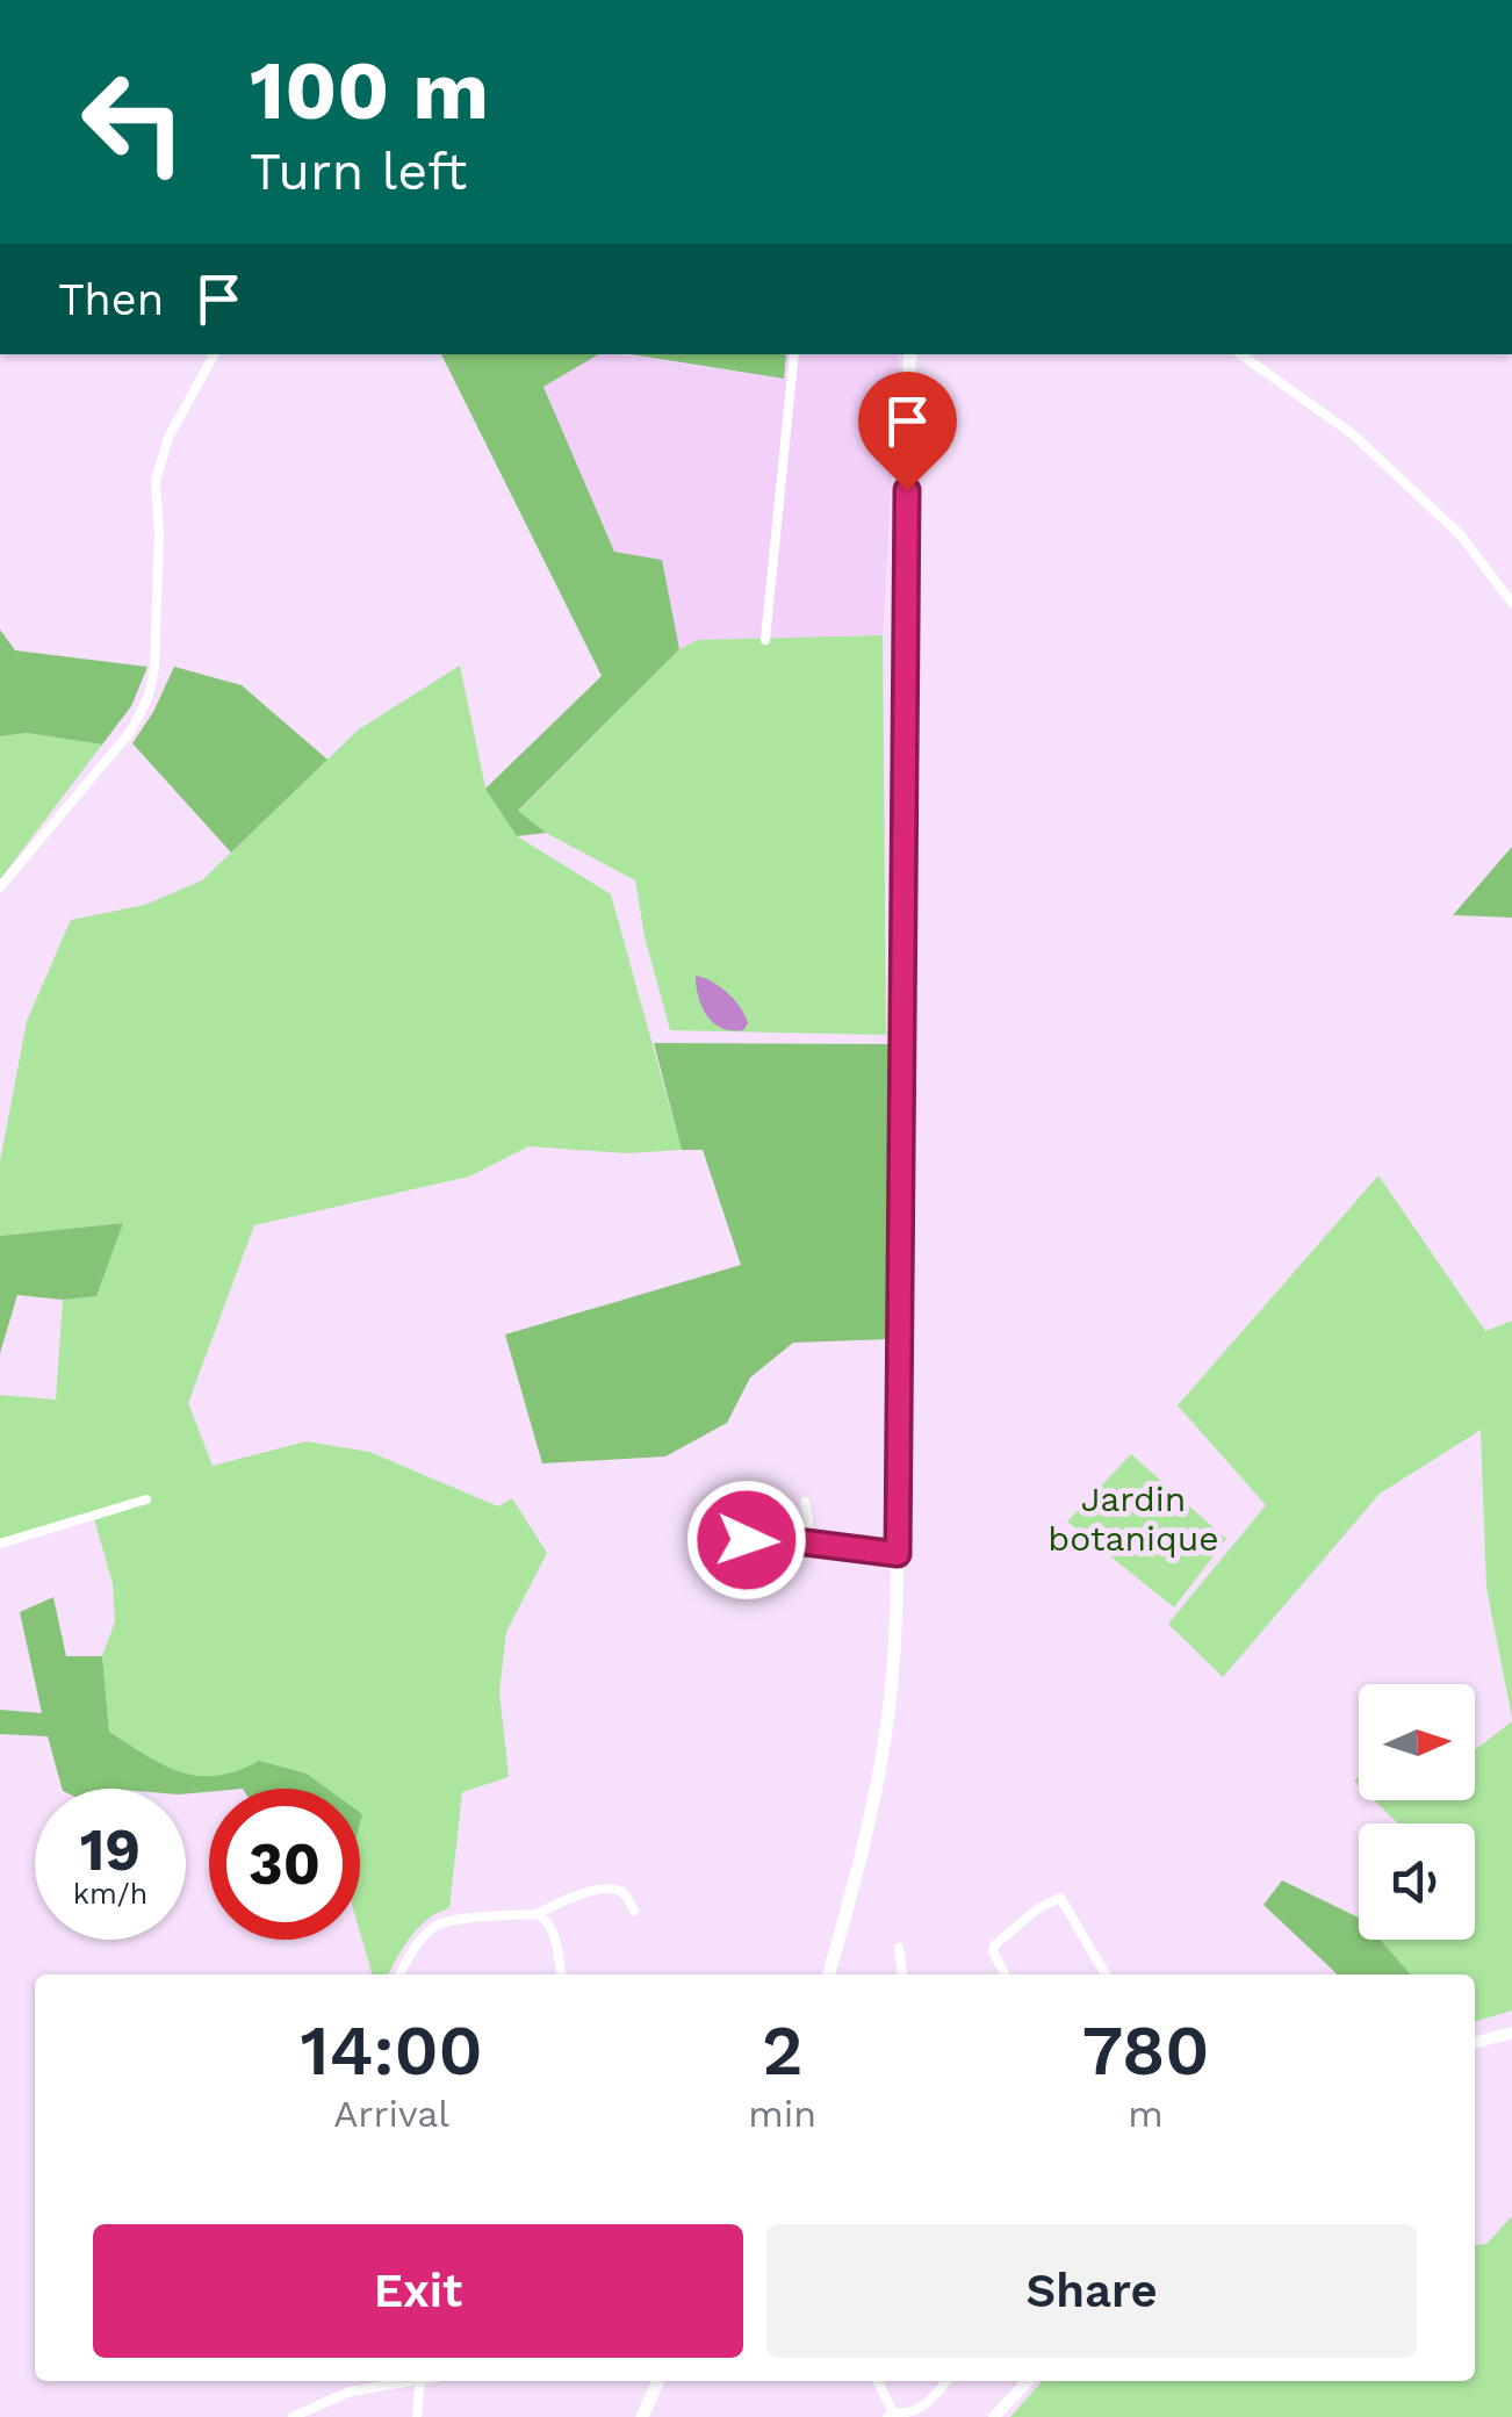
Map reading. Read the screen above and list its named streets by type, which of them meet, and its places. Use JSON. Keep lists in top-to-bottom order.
{
  "parks": ["Jardin botanique"],
  "north": "right",
  "page": {
    "turn": ["100 m", "Turn left"],
    "then": "Then",
    "speed": "19 km/h",
    "limit": "30",
    "eta": [
      "14:00",
      "Arrival",
      "2",
      "min",
      "780",
      "m"
    ],
    "buttons": ["Exit", "Share"]
  }
}
